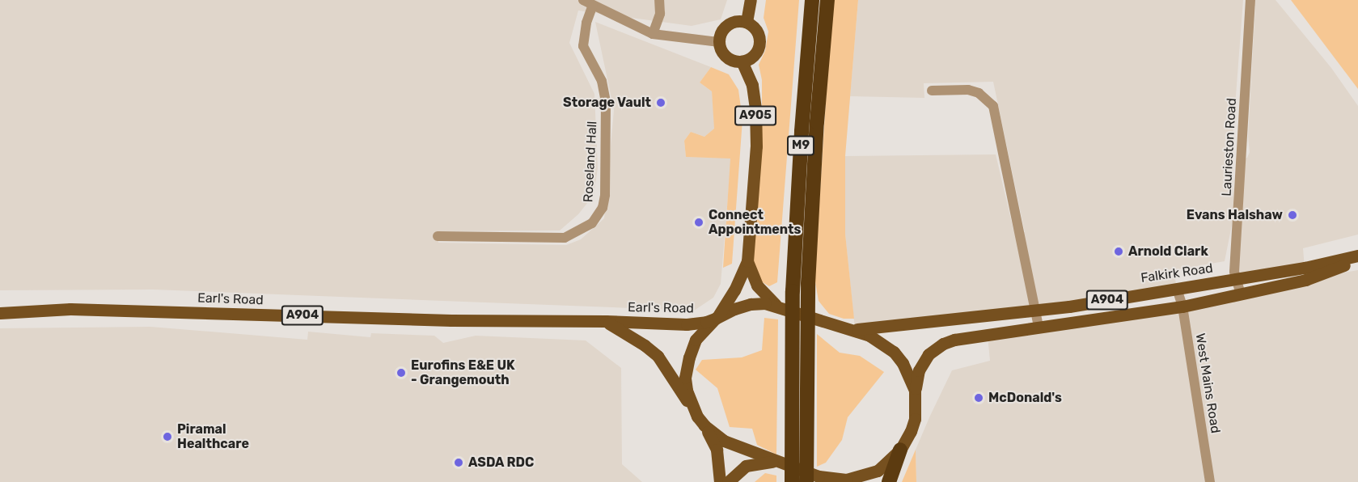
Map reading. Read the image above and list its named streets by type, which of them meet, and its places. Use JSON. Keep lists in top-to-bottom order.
{
  "streets": {
    "highway": ["M9"],
    "main road": [
      "A905",
      "Falkirk Road",
      "Earl's Road",
      "A904"
    ],
    "street": ["Laurieston Road", "Roseland Hall", "West Mains Road"]
  },
  "crossings": [
    ["A905", "Earl's Road"],
    ["Laurieston Road", "Falkirk Road"],
    ["Laurieston Road", "A904"],
    ["Falkirk Road", "West Mains Road"],
    ["A904", "West Mains Road"]
  ],
  "places": [
    "Storage Vault",
    "Evans Halshaw",
    "Connect Appointments",
    "Arnold Clark",
    "Eurofins E&E UK - Grangemouth",
    "McDonald's",
    "Piramal Healthcare",
    "ASDA RDC"
  ]
}
